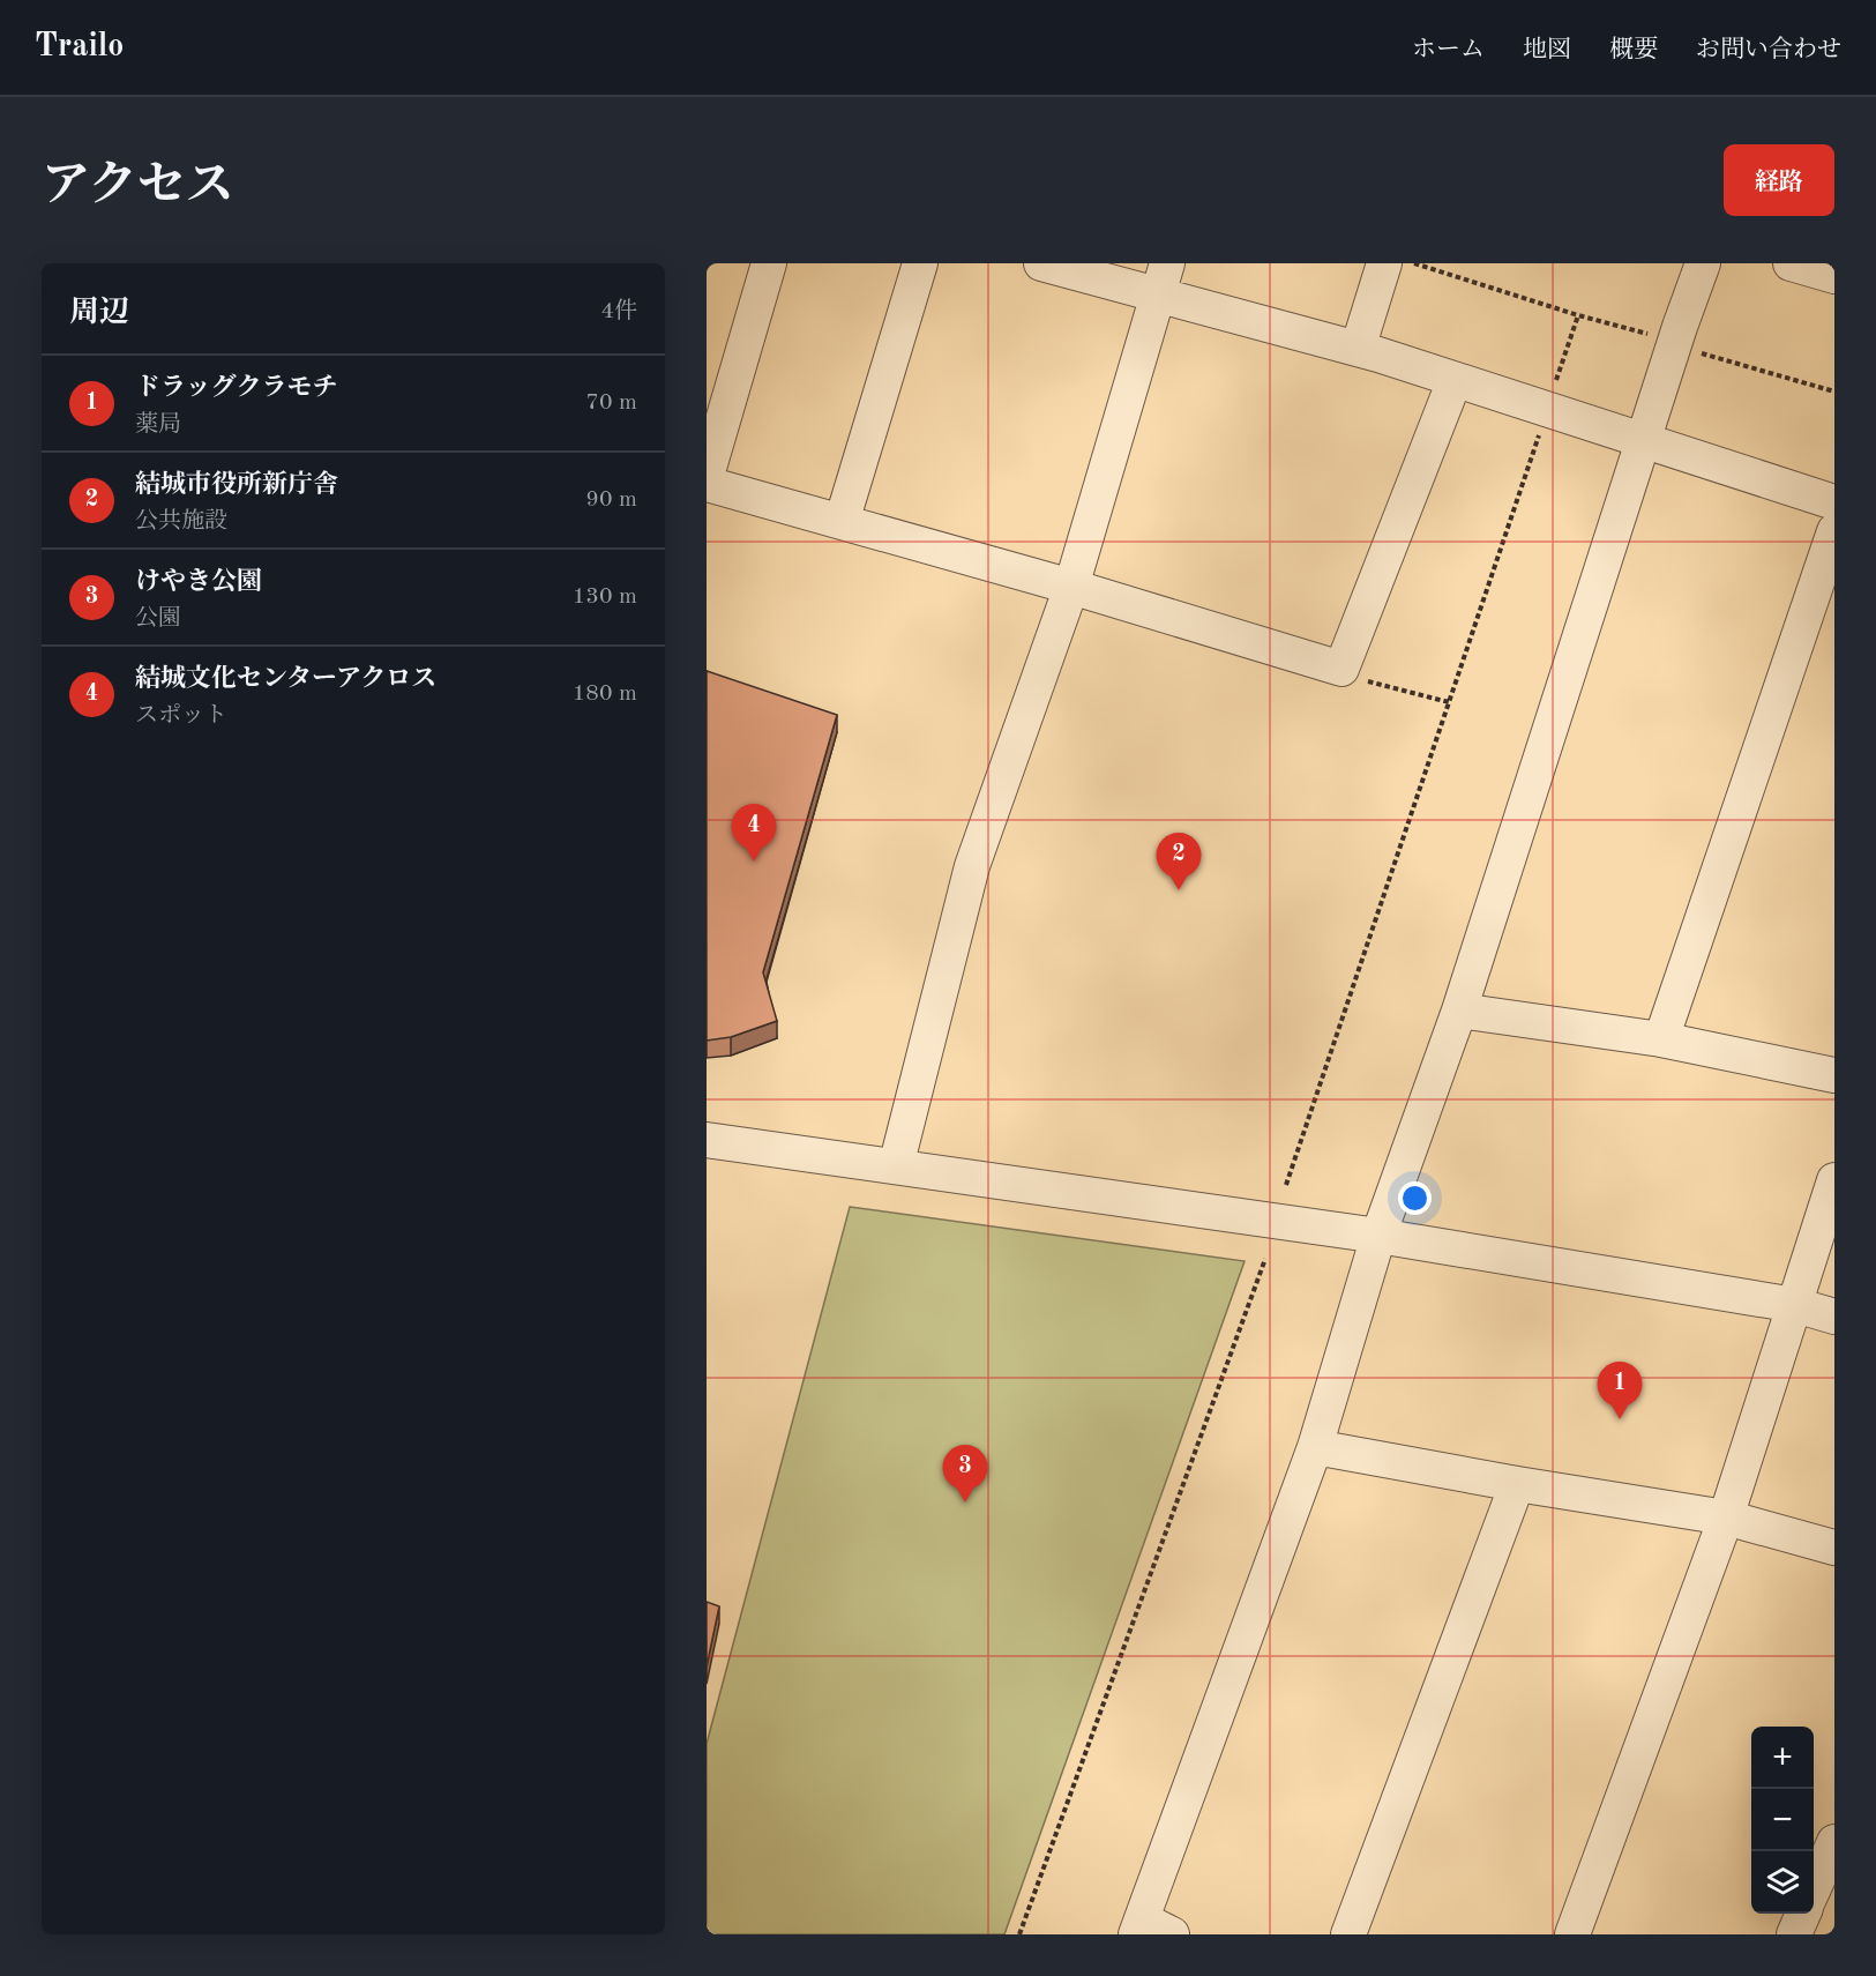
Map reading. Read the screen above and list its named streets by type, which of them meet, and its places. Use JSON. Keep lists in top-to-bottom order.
{
  "page": {
    "header": "Trailo",
    "nav": [
      "ホーム",
      "地図",
      "概要",
      "お問い合わせ"
    ],
    "title": "アクセス",
    "buttons": "経路",
    "heading": ["周辺", "4件"],
    "list": [
      {
        "mark": "1",
        "name": "ドラッグクラモチ",
        "note": "薬局",
        "value": "70 m"
      },
      {
        "mark": "2",
        "name": "結城市役所新庁舎",
        "note": "公共施設",
        "value": "90 m"
      },
      {
        "mark": "3",
        "name": "けやき公園",
        "note": "公園",
        "value": "130 m"
      },
      {
        "mark": "4",
        "name": "結城文化センターアクロス",
        "note": "スポット",
        "value": "180 m"
      }
    ],
    "pins": [
      "4",
      "2",
      "1",
      "3"
    ],
    "map_buttons": ["+", "−"]
  }
}
